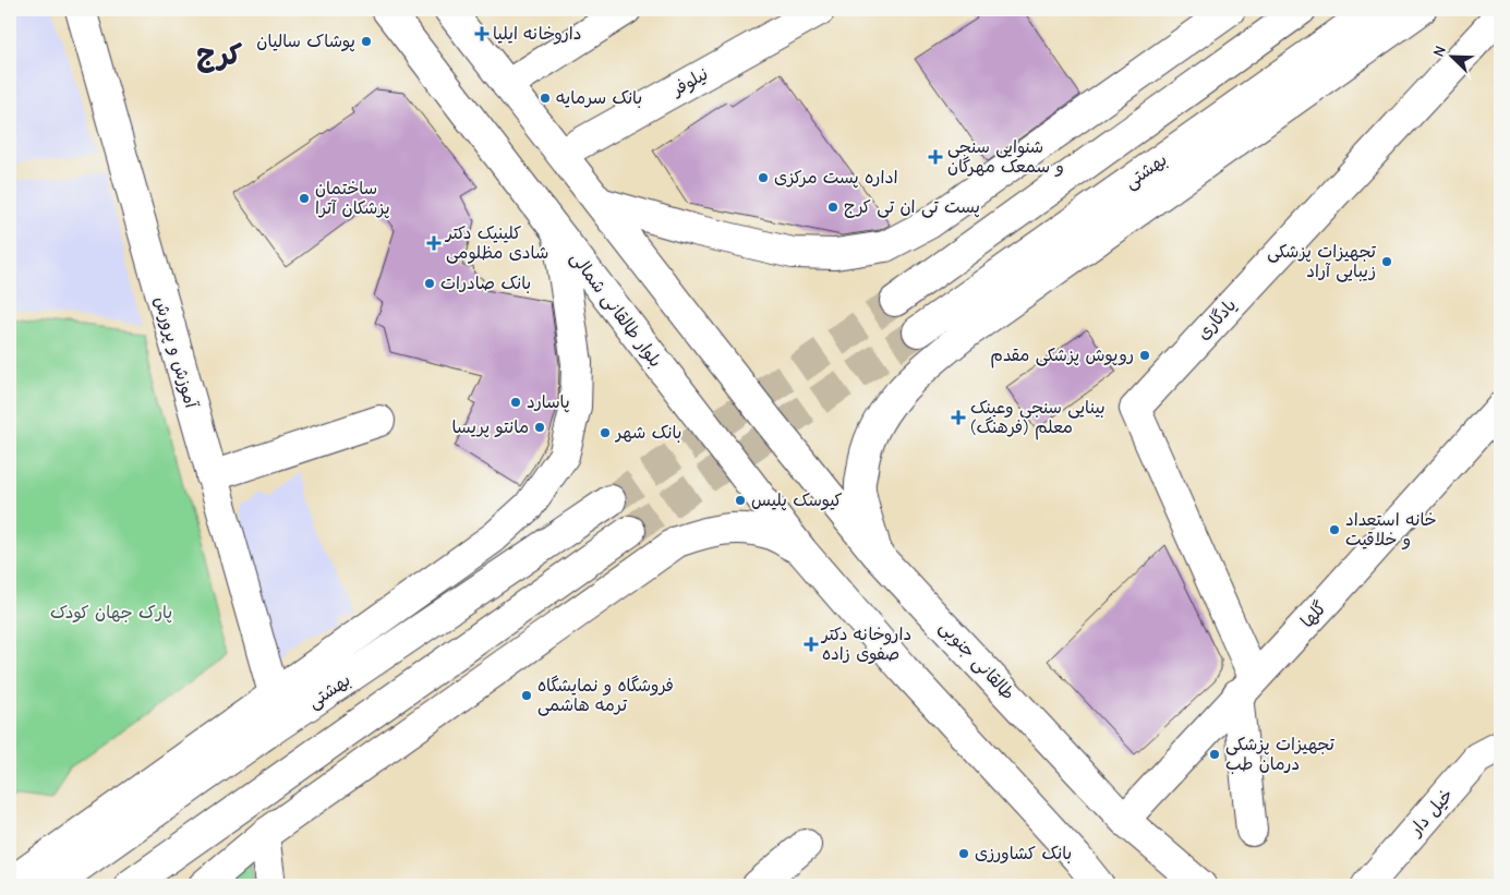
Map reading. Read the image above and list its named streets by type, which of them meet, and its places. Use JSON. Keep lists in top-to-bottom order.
{
  "streets": {
    "main road": [
      "نیلوفر",
      "بهشتى",
      "بلوار طالقانی شمالی",
      "یادگاری",
      "آموزش و پرورش",
      "گلها",
      "طالقانی جنوبی",
      "خیل دار"
    ]
  },
  "crossings": [
    ["یادگاری", "گلها"],
    ["گلها", "طالقانی جنوبی"]
  ],
  "districts": ["کرج"],
  "parks": ["پارک جهان کودک"],
  "places": {
    "health": [
      "داروخانه ایلیا",
      "شنوایی سنجی و سمعک مهرگان",
      "کلینیک دکتر شادی مظلومی",
      "بینایی سنجی وعینک معلم (فرهنگ)",
      "داروخانه دکتر صفوی زاده"
    ],
    "other": [
      "پوشاک سالیان",
      "بانک سرمایه",
      "اداره پست مرکزی",
      "ساختمان پزشکان آترا",
      "پست تی ان تی کرج",
      "تجهیزات پزشکی زیبایی آراد",
      "بانک صادرات",
      "روپوش پزشکی مقدم",
      "پاسارد",
      "مانتو پریسا",
      "بانک شهر",
      "کیوسک پلیس",
      "خانه استعداد و خلاقیت",
      "فروشگاه و نمايشگاه ترمه هاشمى",
      "تجهیزات پزشکی درمان طب",
      "بانک کشاورزی"
    ]
  },
  "north": "top left"
}
